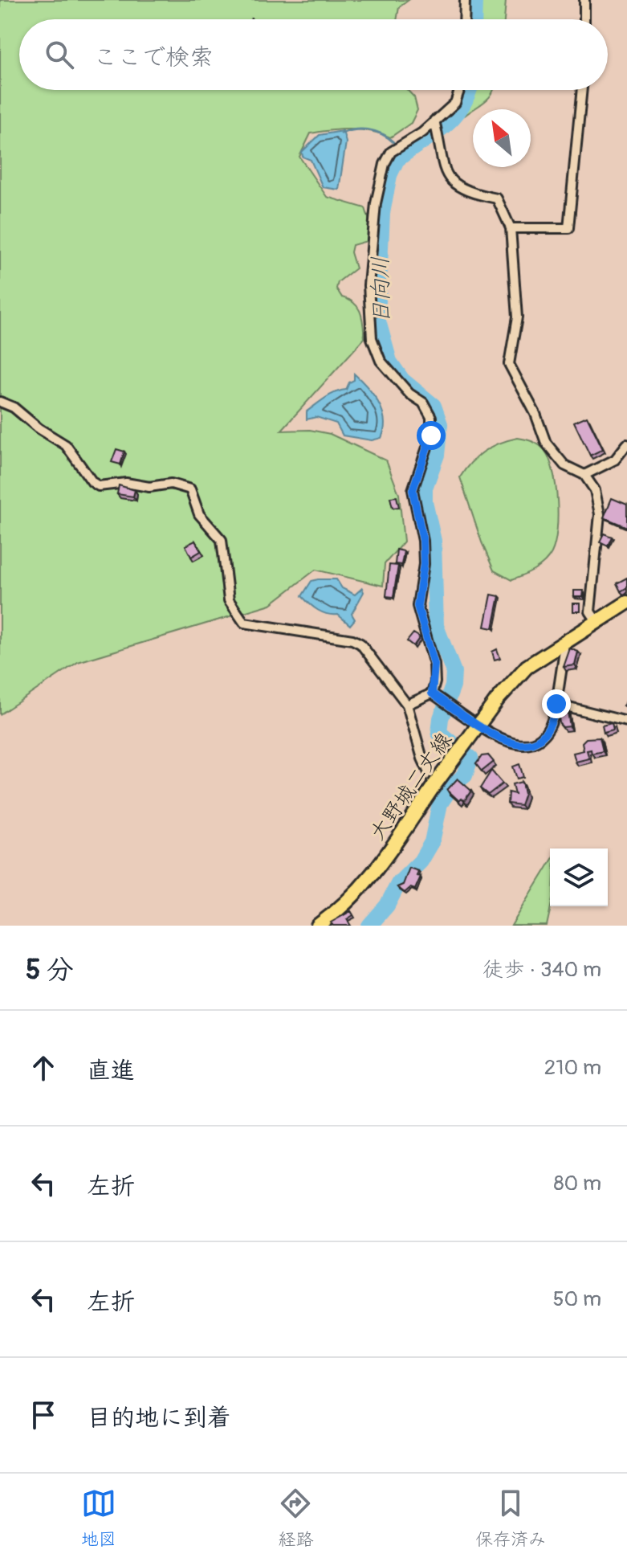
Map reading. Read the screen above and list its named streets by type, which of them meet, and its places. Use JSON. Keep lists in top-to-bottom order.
{
  "streets": {
    "main road": ["大野城二丈線"]
  },
  "water": ["日向川"],
  "north": "top left",
  "page": {
    "search": "ここで検索",
    "heading": ["5 分", "徒歩 · 340 m"],
    "list": [
      ["直進", "210 m"],
      ["左折", "80 m"],
      ["左折", "50 m"],
      "目的地に到着"
    ],
    "nav": ["地図", "経路", "保存済み"]
  }
}
